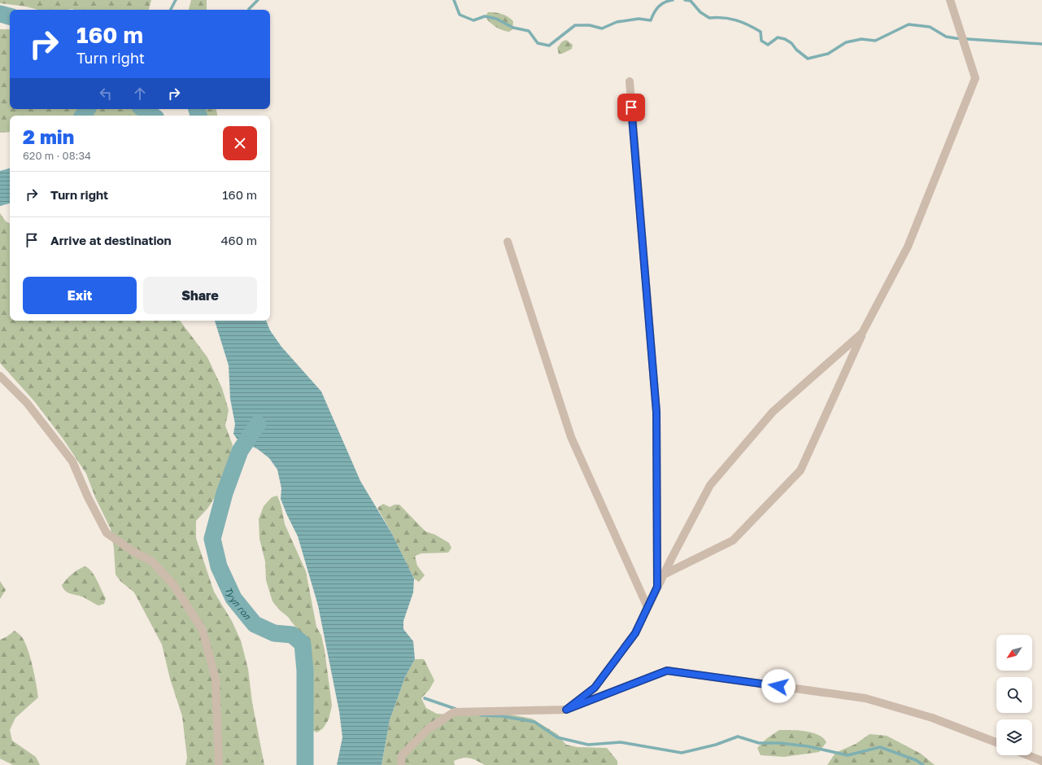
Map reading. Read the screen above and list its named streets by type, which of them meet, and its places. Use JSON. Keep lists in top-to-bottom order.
{
  "water": ["Туул гол"],
  "north": "bottom left",
  "page": {
    "turn": ["160 m", "Turn right"],
    "heading": ["2 min", "620 m · 08:34"],
    "list": [
      {
        "name": "Turn right",
        "value": "160 m"
      },
      {
        "name": "Arrive at destination",
        "value": "460 m"
      }
    ],
    "buttons": ["Exit", "Share"]
  }
}
